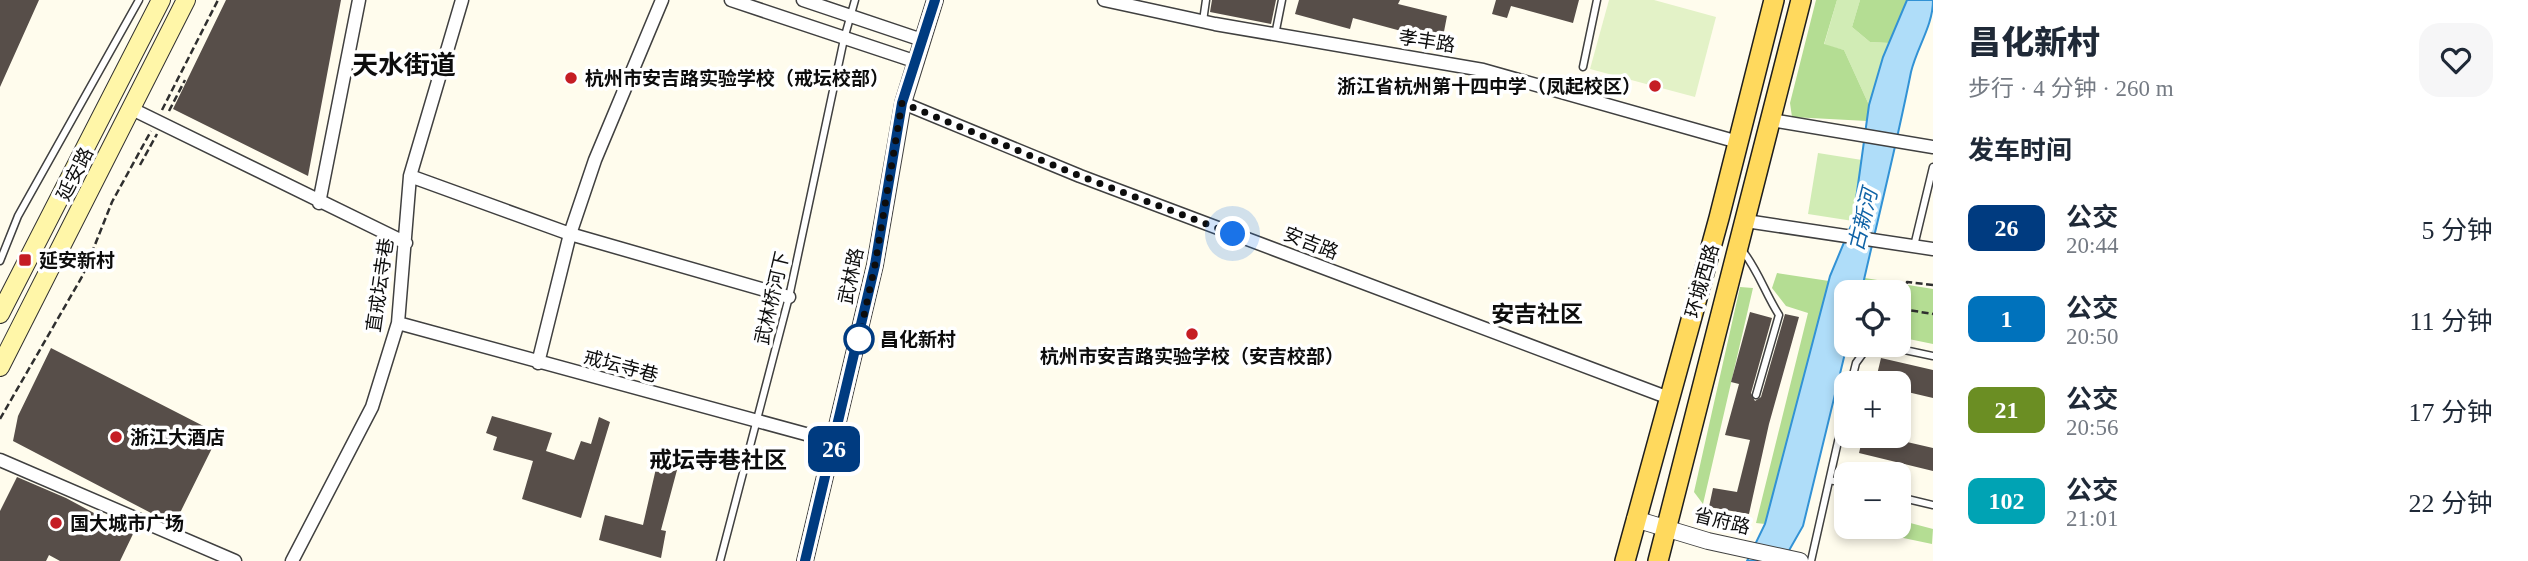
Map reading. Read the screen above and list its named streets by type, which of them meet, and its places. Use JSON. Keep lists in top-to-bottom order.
{
  "streets": {
    "main road": ["延安路", "环城西路"],
    "street": [
      "孝丰路",
      "安吉路",
      "武林路",
      "直戒坛寺巷",
      "戒坛寺巷",
      "省府路"
    ],
    "lane": ["武林桥河下"]
  },
  "crossings": [
    ["孝丰路", "环城西路"],
    ["安吉路", "武林路"],
    ["安吉路", "环城西路"],
    ["武林路", "戒坛寺巷"],
    ["环城西路", "省府路"],
    ["直戒坛寺巷", "戒坛寺巷"],
    ["武林桥河下", "戒坛寺巷"]
  ],
  "districts": ["天水街道", "安吉社区", "戒坛寺巷社区"],
  "water": ["古新河"],
  "places": {
    "other": [
      "杭州市安吉路实验学校（戒坛校部）",
      "浙江省杭州第十四中学（凤起校区）",
      "杭州市安吉路实验学校（安吉校部）",
      "昌化新村",
      "浙江大酒店",
      "国大城市广场"
    ],
    "transit": ["延安新村"]
  },
  "lines": ["bus line 26"],
  "page": {
    "on_map": "26",
    "heading": [
      ["昌化新村", "步行 · 4 分钟 · 260 m"],
      "发车时间"
    ],
    "list": [
      {
        "mark": "26",
        "name": "公交",
        "note": "20:44",
        "value": "5 分钟"
      },
      {
        "mark": "1",
        "name": "公交",
        "note": "20:50",
        "value": "11 分钟"
      },
      {
        "mark": "21",
        "name": "公交",
        "note": "20:56",
        "value": "17 分钟"
      },
      {
        "mark": "102",
        "name": "公交",
        "note": "21:01",
        "value": "22 分钟"
      }
    ],
    "map_buttons": ["+", "−"]
  }
}
